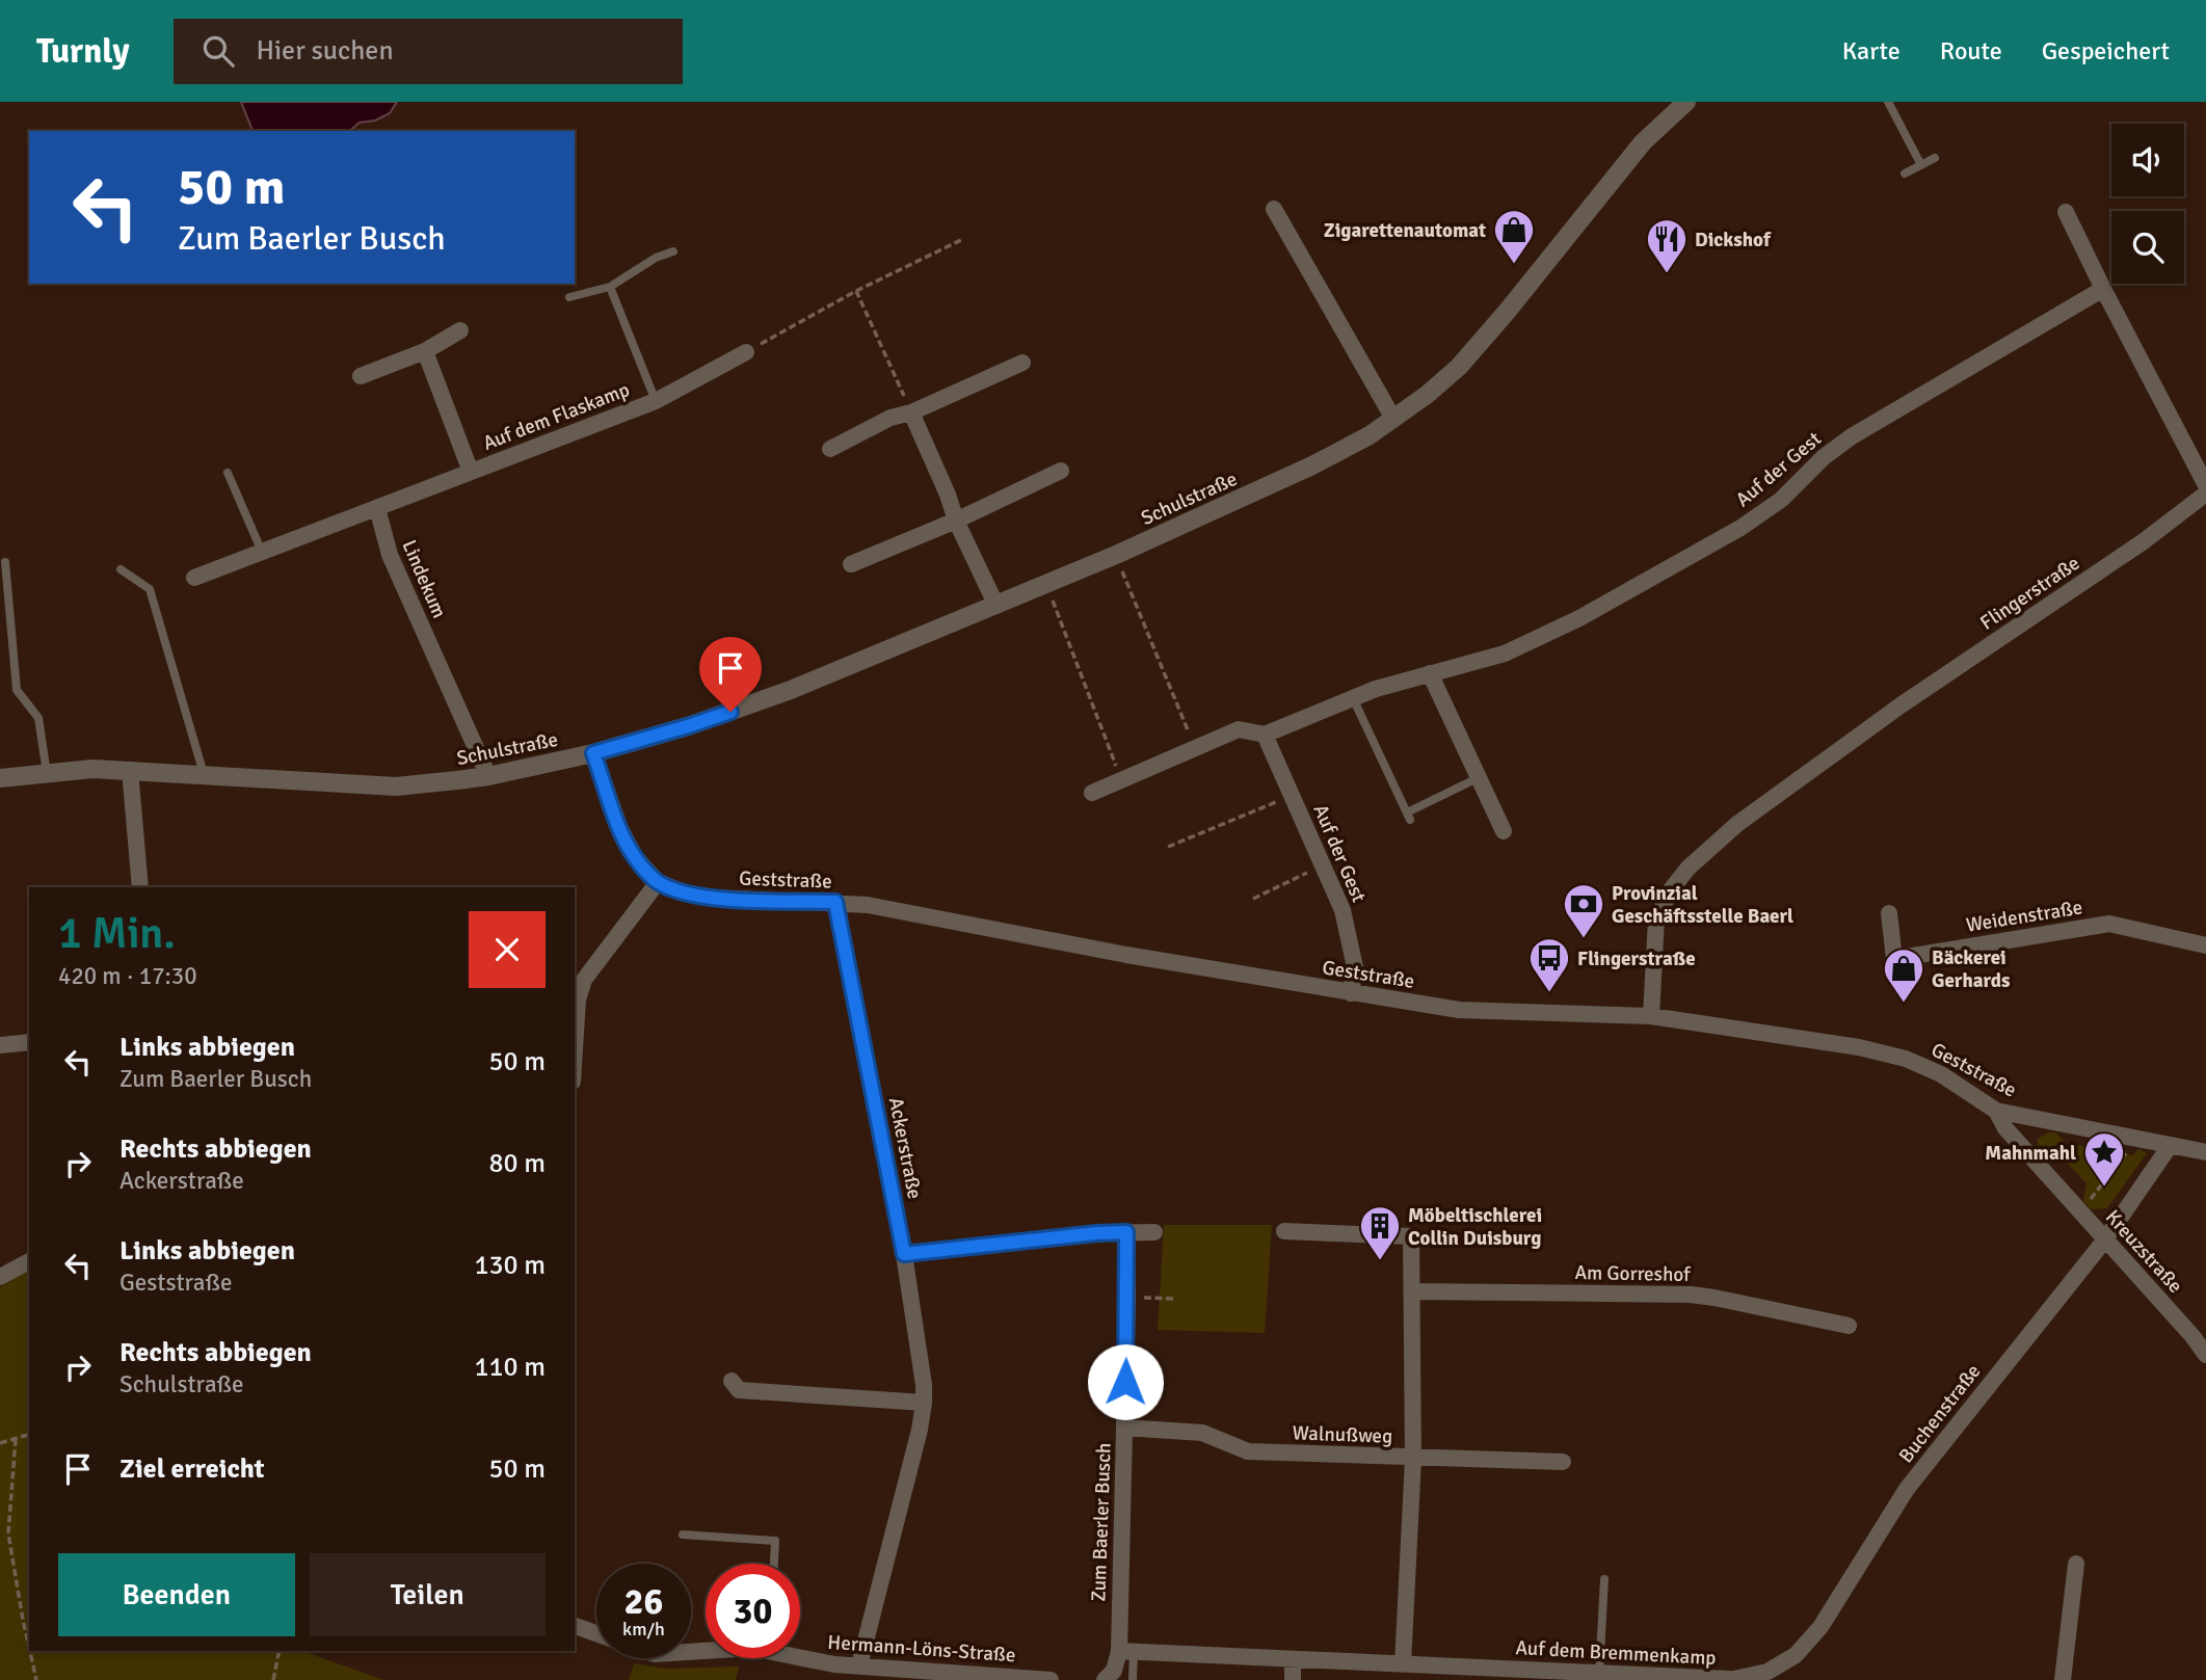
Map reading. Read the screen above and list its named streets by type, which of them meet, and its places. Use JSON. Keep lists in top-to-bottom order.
{
  "streets": {
    "street": [
      "Auf dem Flaskamp",
      "Auf der Gest",
      "Schulstraße",
      "Lindekum",
      "Flingerstraße",
      "Geststraße",
      "Weidenstraße",
      "Ackerstraße",
      "Kreuzstraße",
      "Am Gorreshof",
      "Buchenstraße",
      "Walnußweg",
      "Zum Baerler Busch",
      "Hermann-Löns-Straße",
      "Auf dem Bremmenkamp"
    ]
  },
  "crossings": [
    ["Auf dem Flaskamp", "Lindekum"],
    ["Auf der Gest", "Geststraße"],
    ["Schulstraße", "Lindekum"],
    ["Schulstraße", "Geststraße"],
    ["Flingerstraße", "Geststraße"],
    ["Geststraße", "Ackerstraße"],
    ["Geststraße", "Kreuzstraße"],
    ["Geststraße", "Buchenstraße"],
    ["Ackerstraße", "Hermann-Löns-Straße"],
    ["Kreuzstraße", "Buchenstraße"],
    ["Buchenstraße", "Auf dem Bremmenkamp"],
    ["Walnußweg", "Zum Baerler Busch"],
    ["Zum Baerler Busch", "Auf dem Bremmenkamp"]
  ],
  "places": {
    "shop": ["Zigarettenautomat", "Bäckerei Gerhards"],
    "restaurant": ["Dickshof"],
    "bank": ["Provinzial Geschäftsstelle Baerl"],
    "bus stop": ["Flingerstraße"],
    "place": ["Mahnmahl"],
    "building": ["Möbeltischlerei Collin Duisburg"]
  },
  "page": {
    "header": "Turnly",
    "search": "Hier suchen",
    "nav": ["Karte", "Route", "Gespeichert"],
    "turn": ["50 m", "Zum Baerler Busch"],
    "heading": ["1 Min.", "420 m · 17:30"],
    "list": [
      {
        "name": "Links abbiegen",
        "note": "Zum Baerler Busch",
        "value": "50 m"
      },
      {
        "name": "Rechts abbiegen",
        "note": "Ackerstraße",
        "value": "80 m"
      },
      {
        "name": "Links abbiegen",
        "note": "Geststraße",
        "value": "130 m"
      },
      {
        "name": "Rechts abbiegen",
        "note": "Schulstraße",
        "value": "110 m"
      },
      {
        "name": "Ziel erreicht",
        "value": "50 m"
      }
    ],
    "buttons": ["Beenden", "Teilen"],
    "speed": "26 km/h",
    "limit": "30"
  }
}
